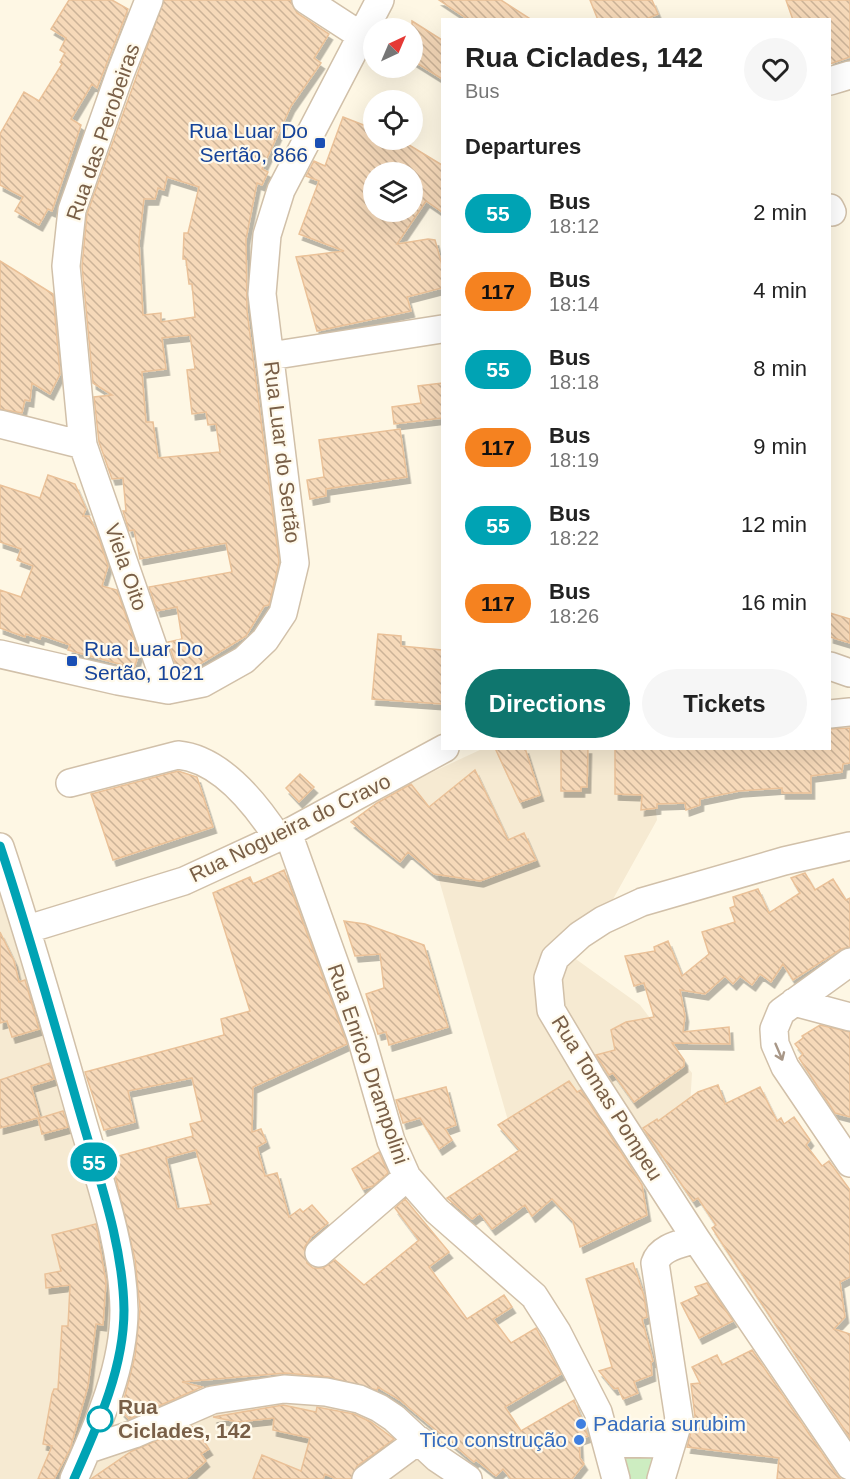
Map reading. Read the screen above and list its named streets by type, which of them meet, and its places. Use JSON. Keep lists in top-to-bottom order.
{
  "streets": {
    "street": [
      "Rua das Perobeiras",
      "Rua Luar do Sertão",
      "Viela Oito",
      "Rua Nogueira do Cravo",
      "Rua Enrico Drampolini",
      "Rua Tomas Pompeu"
    ]
  },
  "crossings": [
    ["Rua das Perobeiras", "Viela Oito"],
    ["Rua Luar do Sertão", "Viela Oito"],
    ["Rua Nogueira do Cravo", "Rua Enrico Drampolini"]
  ],
  "places": {
    "transit": ["Rua Luar Do Sertão, 866", "Rua Luar Do Sertão, 1021"],
    "other": ["Rua Ciclades, 142", "Padaria surubim", "Tico construção"]
  },
  "lines": ["bus line 55"],
  "north": "top right",
  "page": {
    "on_map": "55",
    "heading": [
      ["Rua Ciclades, 142", "Bus"],
      "Departures"
    ],
    "list": [
      {
        "mark": "55",
        "name": "Bus",
        "note": "18:12",
        "value": "2 min"
      },
      {
        "mark": "117",
        "name": "Bus",
        "note": "18:14",
        "value": "4 min"
      },
      {
        "mark": "55",
        "name": "Bus",
        "note": "18:18",
        "value": "8 min"
      },
      {
        "mark": "117",
        "name": "Bus",
        "note": "18:19",
        "value": "9 min"
      },
      {
        "mark": "55",
        "name": "Bus",
        "note": "18:22",
        "value": "12 min"
      },
      {
        "mark": "117",
        "name": "Bus",
        "note": "18:26",
        "value": "16 min"
      }
    ],
    "buttons": ["Directions", "Tickets"]
  }
}
